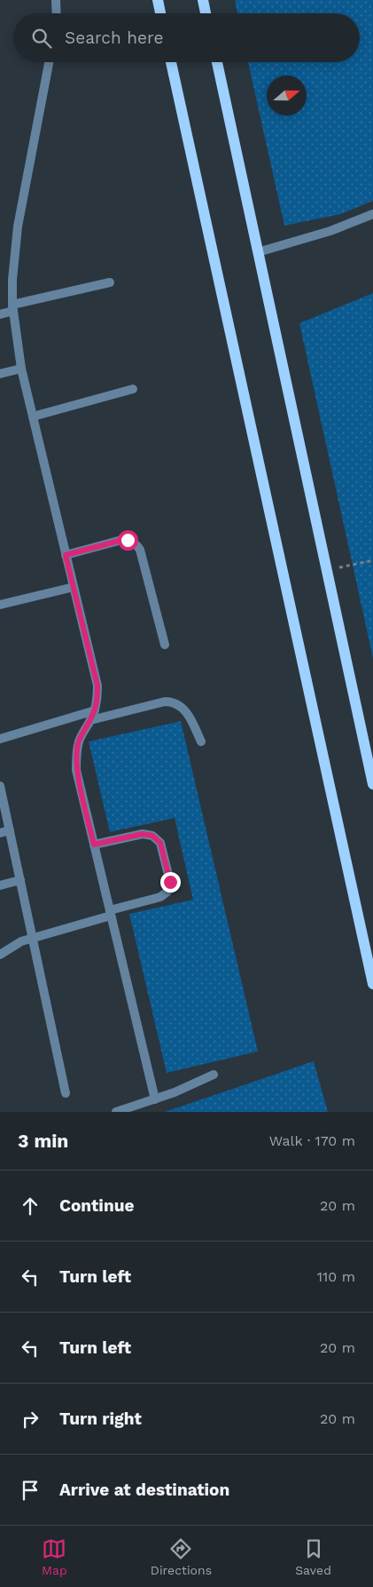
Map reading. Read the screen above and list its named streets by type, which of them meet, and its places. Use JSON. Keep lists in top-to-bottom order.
{
  "north": "right",
  "page": {
    "search": "Search here",
    "heading": ["3 min", "Walk · 170 m"],
    "list": [
      ["Continue", "20 m"],
      ["Turn left", "110 m"],
      ["Turn left", "20 m"],
      ["Turn right", "20 m"],
      "Arrive at destination"
    ],
    "nav": ["Map", "Directions", "Saved"]
  }
}
